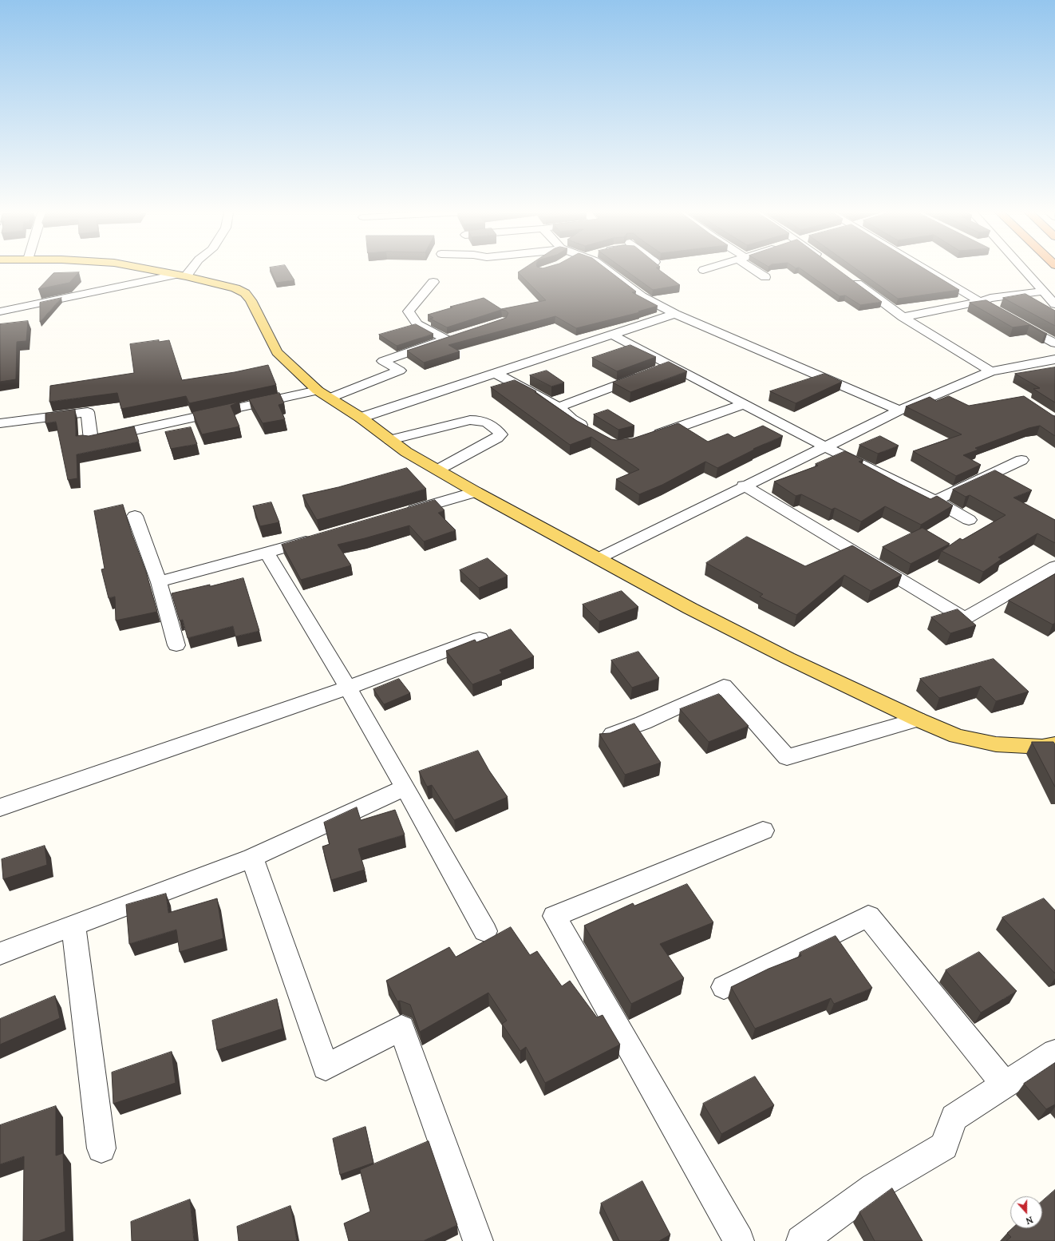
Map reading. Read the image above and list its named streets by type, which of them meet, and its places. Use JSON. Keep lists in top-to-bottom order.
{
  "north": "bottom"
}
